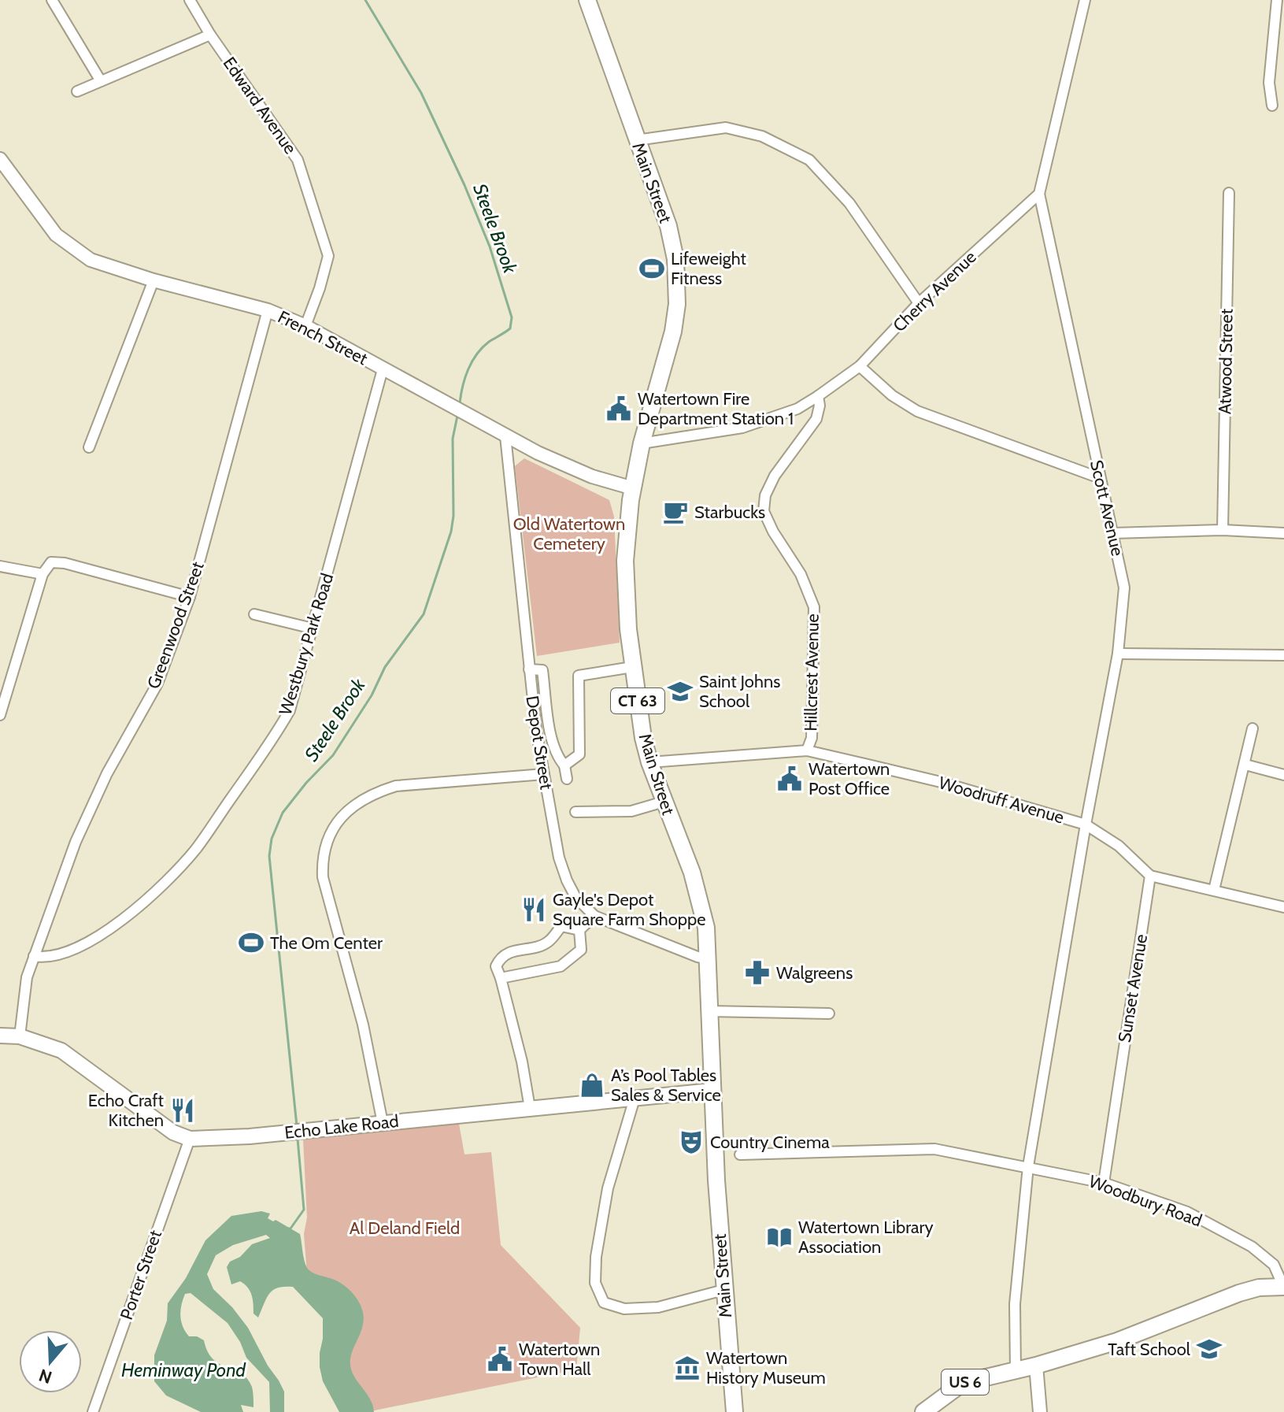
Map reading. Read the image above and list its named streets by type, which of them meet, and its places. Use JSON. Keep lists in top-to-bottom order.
{
  "streets": {
    "main road": [
      "Main Street",
      "CT 63",
      "Echo Lake Road",
      "Woodbury Road",
      "US 6"
    ],
    "street": [
      "Edward Avenue",
      "Cherry Avenue",
      "French Street",
      "Atwood Street",
      "Scott Avenue",
      "Greenwood Street",
      "Westbury Park Road",
      "Hillcrest Avenue",
      "Depot Street",
      "Woodruff Avenue",
      "Sunset Avenue",
      "Porter Street"
    ]
  },
  "crossings": [
    ["Edward Avenue", "French Street"],
    ["Main Street", "Cherry Avenue"],
    ["Main Street", "French Street"],
    ["Main Street", "Depot Street"],
    ["Main Street", "Woodruff Avenue"],
    ["Main Street", "Echo Lake Road"],
    ["Cherry Avenue", "Scott Avenue"],
    ["Cherry Avenue", "Hillcrest Avenue"],
    ["French Street", "Greenwood Street"],
    ["French Street", "Westbury Park Road"],
    ["French Street", "Depot Street"],
    ["Scott Avenue", "Woodruff Avenue"],
    ["Greenwood Street", "Westbury Park Road"],
    ["Greenwood Street", "Echo Lake Road"],
    ["Hillcrest Avenue", "Woodruff Avenue"],
    ["Woodruff Avenue", "Woodbury Road"],
    ["Woodruff Avenue", "US 6"],
    ["Sunset Avenue", "Woodbury Road"],
    ["Echo Lake Road", "Porter Street"],
    ["Woodbury Road", "US 6"]
  ],
  "water": ["Steele Brook", "Heminway Pond"],
  "parks": ["Old Watertown Cemetery", "Al Deland Field"],
  "places": {
    "sports": ["Lifeweight Fitness", "The Om Center"],
    "public building": ["Watertown Fire Department Station 1", "Watertown Post Office", "Watertown Town Hall"],
    "cafe": ["Starbucks"],
    "school or university": ["Saint Johns School", "Taft School"],
    "restaurant": ["Gayle's Depot Square Farm Shoppe", "Echo Craft Kitchen"],
    "pharmacy": ["Walgreens"],
    "shop": ["A’s Pool Tables Sales & Service"],
    "theatre": ["Country Cinema"],
    "library": ["Watertown Library Association"],
    "museum": ["Watertown History Museum"]
  },
  "north": "bottom"
}
